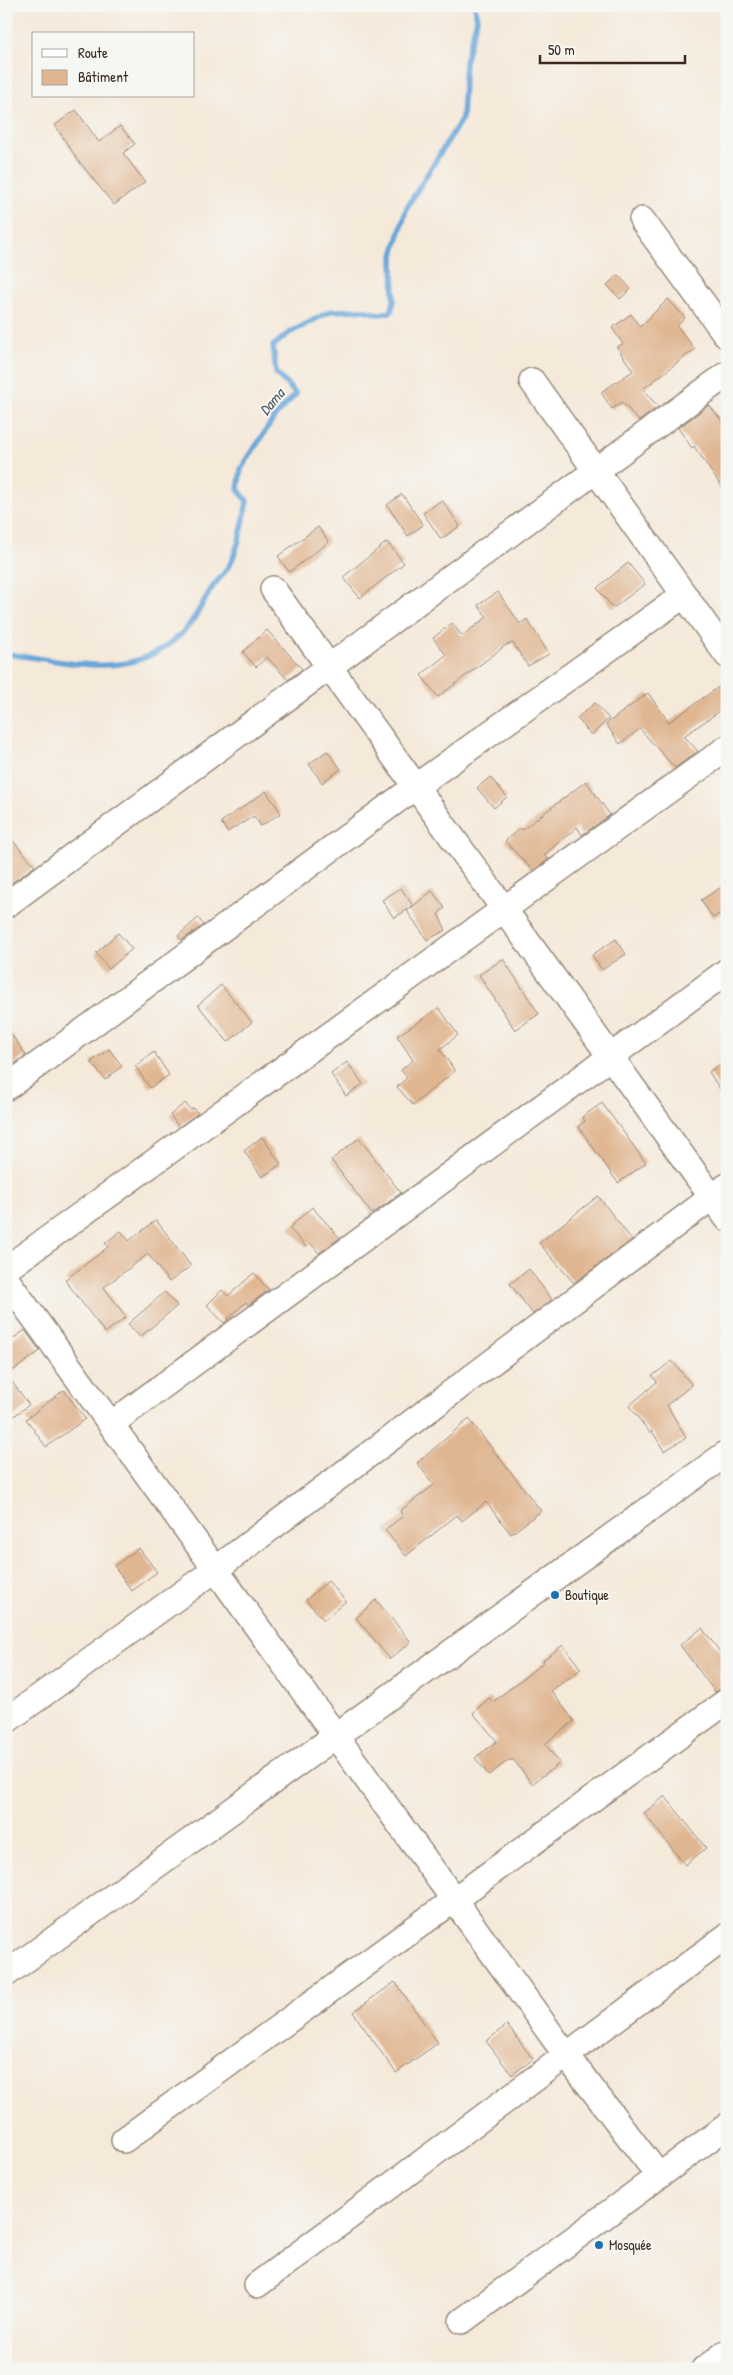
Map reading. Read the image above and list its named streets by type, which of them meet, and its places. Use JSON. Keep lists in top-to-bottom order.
{
  "water": ["Dama"],
  "places": ["Boutique", "Mosquée"],
  "legend": ["Route", "Bâtiment"],
  "scale_bar": "50 m"
}
